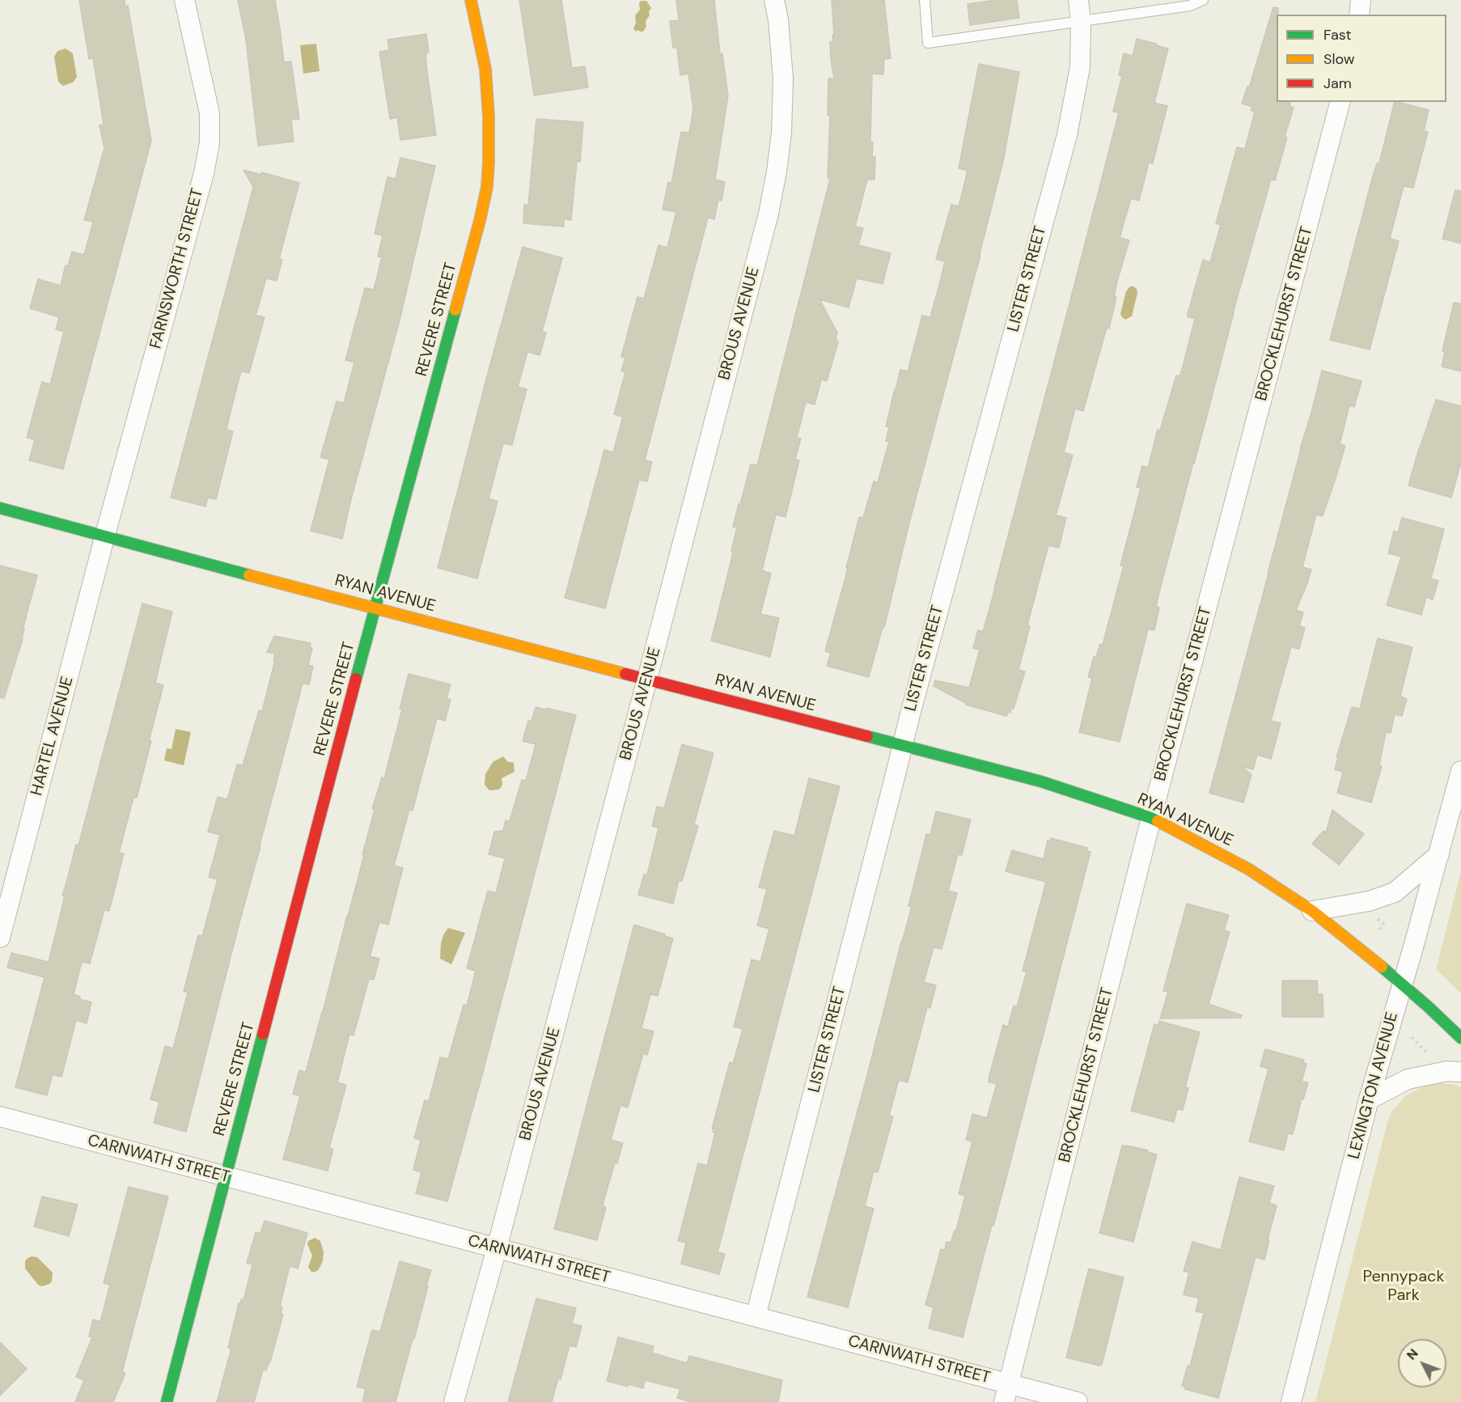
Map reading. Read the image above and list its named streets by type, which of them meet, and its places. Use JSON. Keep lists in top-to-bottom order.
{
  "streets": {
    "street": [
      "FARNSWORTH STREET",
      "LISTER STREET",
      "BROCKLEHURST STREET",
      "REVERE STREET",
      "BROUS AVENUE",
      "RYAN AVENUE",
      "HARTEL AVENUE",
      "LEXINGTON AVENUE",
      "CARNWATH STREET"
    ]
  },
  "crossings": [
    ["FARNSWORTH STREET", "RYAN AVENUE"],
    ["FARNSWORTH STREET", "HARTEL AVENUE"],
    ["LISTER STREET", "RYAN AVENUE"],
    ["LISTER STREET", "CARNWATH STREET"],
    ["BROCKLEHURST STREET", "RYAN AVENUE"],
    ["BROCKLEHURST STREET", "CARNWATH STREET"],
    ["REVERE STREET", "RYAN AVENUE"],
    ["REVERE STREET", "CARNWATH STREET"],
    ["BROUS AVENUE", "RYAN AVENUE"],
    ["BROUS AVENUE", "CARNWATH STREET"],
    ["RYAN AVENUE", "HARTEL AVENUE"],
    ["RYAN AVENUE", "LEXINGTON AVENUE"]
  ],
  "parks": ["Pennypack Park"],
  "legend": ["Fast", "Slow", "Jam"],
  "north": "top left"
}
